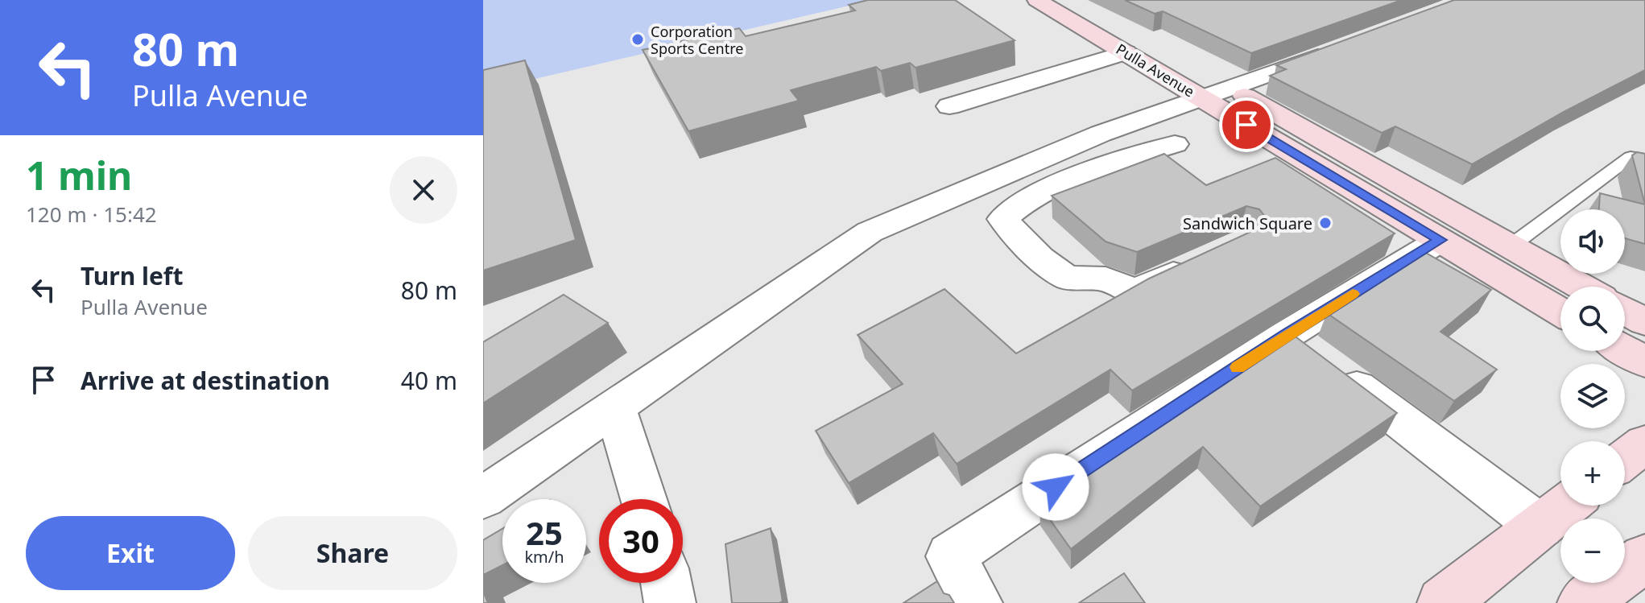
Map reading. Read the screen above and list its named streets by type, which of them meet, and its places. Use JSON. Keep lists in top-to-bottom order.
{
  "streets": {
    "street": ["Pulla Avenue"]
  },
  "places": ["Corporation Sports Centre", "Sandwich Square"],
  "page": {
    "turn": ["80 m", "Pulla Avenue"],
    "heading": ["1 min", "120 m · 15:42"],
    "map_buttons": ["+", "−"],
    "list": [
      {
        "name": "Turn left",
        "note": "Pulla Avenue",
        "value": "80 m"
      },
      {
        "name": "Arrive at destination",
        "value": "40 m"
      }
    ],
    "speed": "25 km/h",
    "limit": "30",
    "buttons": ["Exit", "Share"]
  }
}
